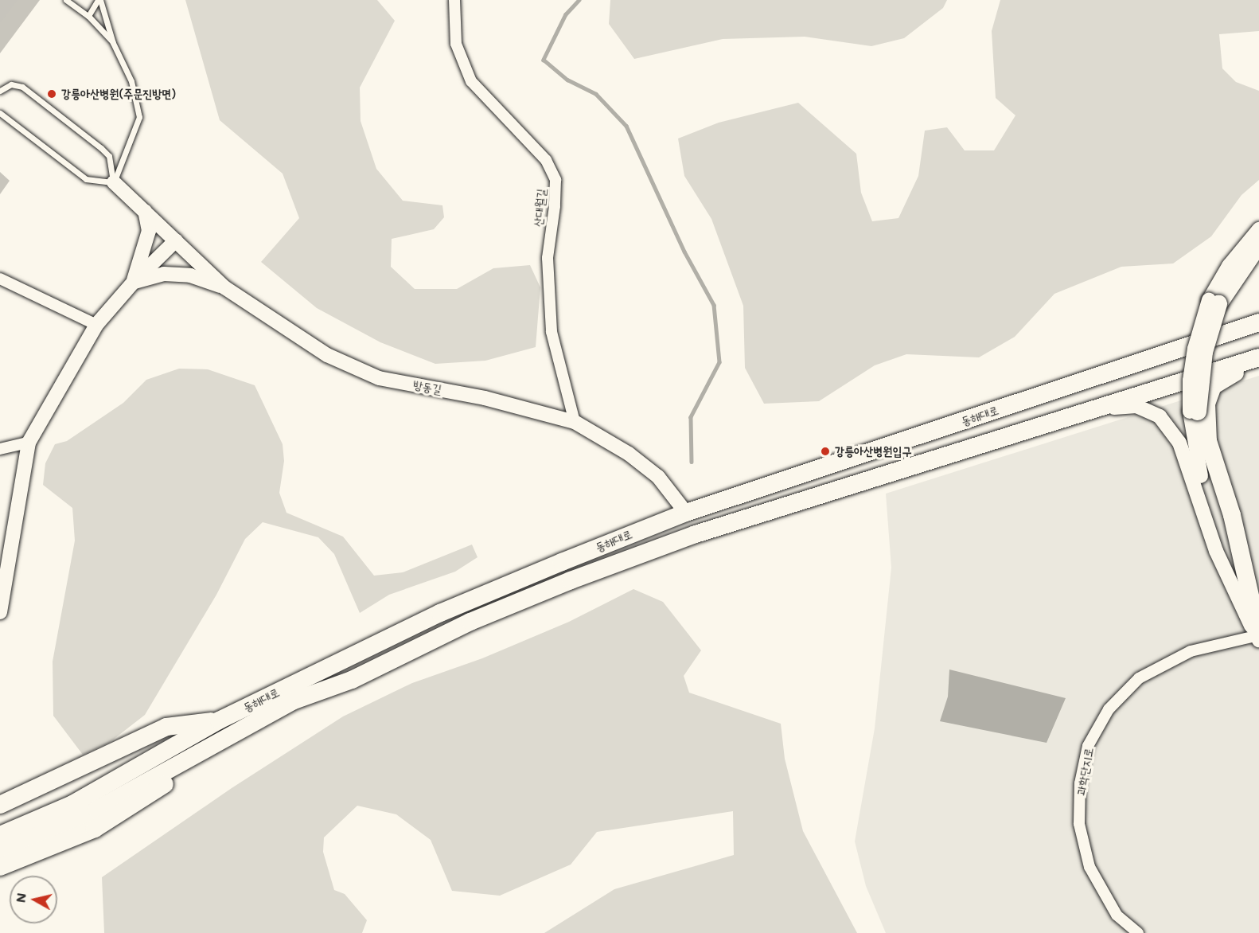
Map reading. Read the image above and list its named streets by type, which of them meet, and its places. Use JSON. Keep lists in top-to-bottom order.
{
  "streets": {
    "highway": ["동해대로"],
    "street": ["산대월길", "방동길", "과학단지로"]
  },
  "crossings": [
    ["산대월길", "방동길"],
    ["방동길", "동해대로"]
  ],
  "places": ["강릉아산병원(주문진방면)", "강릉아산병원입구"],
  "north": "left"
}
